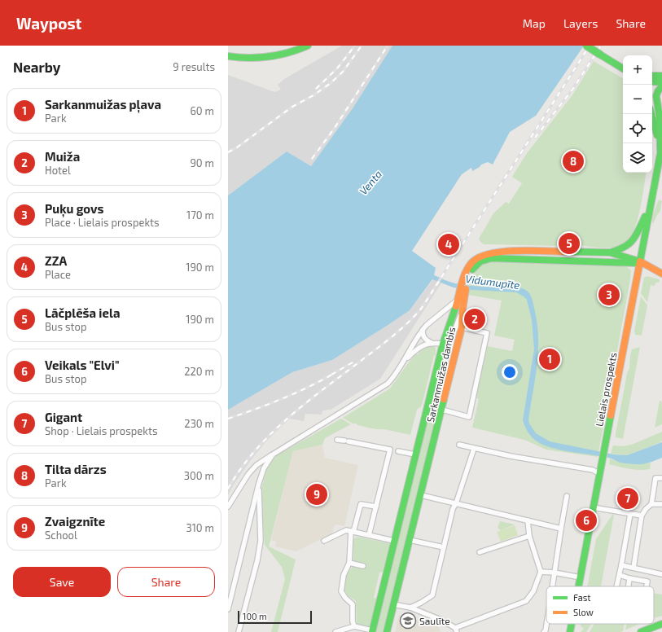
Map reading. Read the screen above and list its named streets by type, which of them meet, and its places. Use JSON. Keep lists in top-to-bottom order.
{
  "streets": {
    "main road": ["Sarkanmuižas dambis", "Lielais prospekts"]
  },
  "crossings": [
    ["Sarkanmuižas dambis", "Lielais prospekts"]
  ],
  "water": ["Venta", "Vidumupīte"],
  "places": {
    "school or university": ["Saulīte"]
  },
  "legend": ["Fast", "Slow"],
  "scale_bar": "100 m",
  "page": {
    "header": "Waypost",
    "nav": ["Map", "Layers", "Share"],
    "heading": ["Nearby", "9 results"],
    "map_buttons": ["+", "−"],
    "list": [
      {
        "mark": "1",
        "name": "Sarkanmuižas pļava",
        "note": "Park",
        "value": "60 m"
      },
      {
        "mark": "2",
        "name": "Muiža",
        "note": "Hotel",
        "value": "90 m"
      },
      {
        "mark": "3",
        "name": "Puķu govs",
        "note": "Place · Lielais prospekts",
        "value": "170 m"
      },
      {
        "mark": "4",
        "name": "ZZA",
        "note": "Place",
        "value": "190 m"
      },
      {
        "mark": "5",
        "name": "Lāčplēša iela",
        "note": "Bus stop",
        "value": "190 m"
      },
      {
        "mark": "6",
        "name": "Veikals \"Elvi\"",
        "note": "Bus stop",
        "value": "220 m"
      },
      {
        "mark": "7",
        "name": "Gigant",
        "note": "Shop · Lielais prospekts",
        "value": "230 m"
      },
      {
        "mark": "8",
        "name": "Tilta dārzs",
        "note": "Park",
        "value": "300 m"
      },
      {
        "mark": "9",
        "name": "Zvaigznīte",
        "note": "School",
        "value": "310 m"
      }
    ],
    "pins": [
      "8",
      "5",
      "4",
      "3",
      "2",
      "1",
      "9",
      "7",
      "6"
    ],
    "buttons": ["Save", "Share"],
    "scale": "100 m"
  }
}
